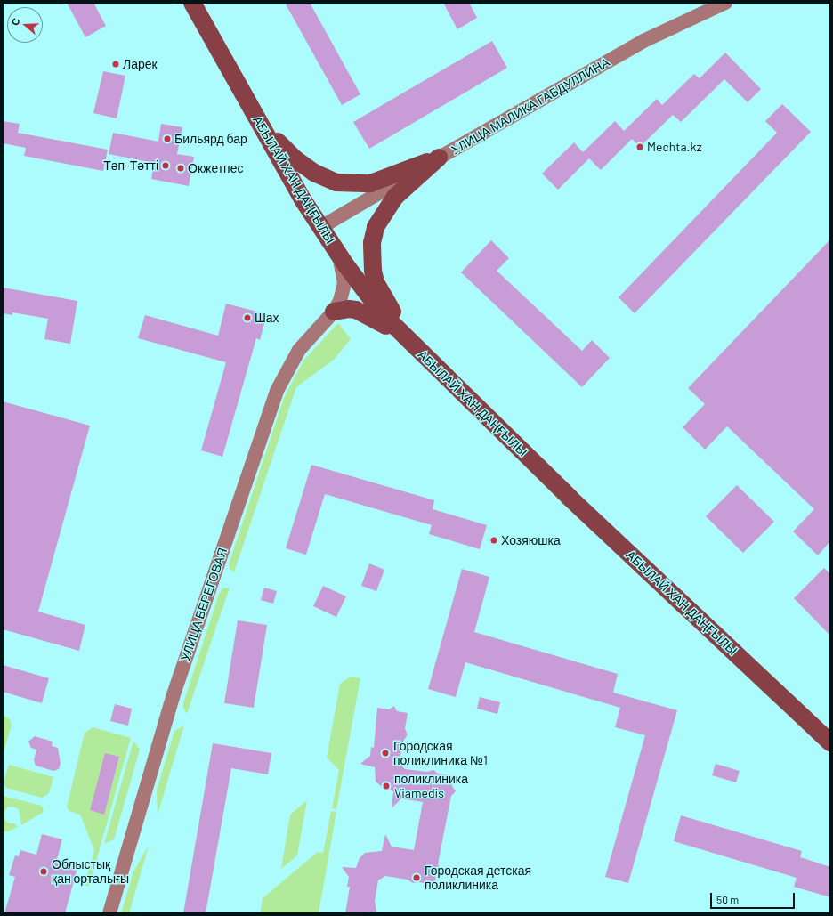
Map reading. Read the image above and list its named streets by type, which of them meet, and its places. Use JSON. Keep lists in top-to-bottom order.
{
  "streets": {
    "highway": ["АБЫЛАЙ ХАН ДАҢҒЫЛЫ"],
    "street": ["УЛИЦА МАЛИКА ГАБДУЛЛИНА", "УЛИЦА БЕРЕГОВАЯ"]
  },
  "crossings": [
    ["УЛИЦА МАЛИКА ГАБДУЛЛИНА", "АБЫЛАЙ ХАН ДАҢҒЫЛЫ"],
    ["АБЫЛАЙ ХАН ДАҢҒЫЛЫ", "УЛИЦА БЕРЕГОВАЯ"]
  ],
  "places": [
    "Ларек",
    "Бильярд бар",
    "Mechta.kz",
    "Тәп-Тәтті",
    "Окжетпес",
    "Шах",
    "Хозяюшка",
    "Городская поликлиника №1",
    "поликлиника Viamedis",
    "Облыстық қан орталығы",
    "Городская детская поликлиника"
  ],
  "scale_bar": "50 m",
  "north": "left"
}
